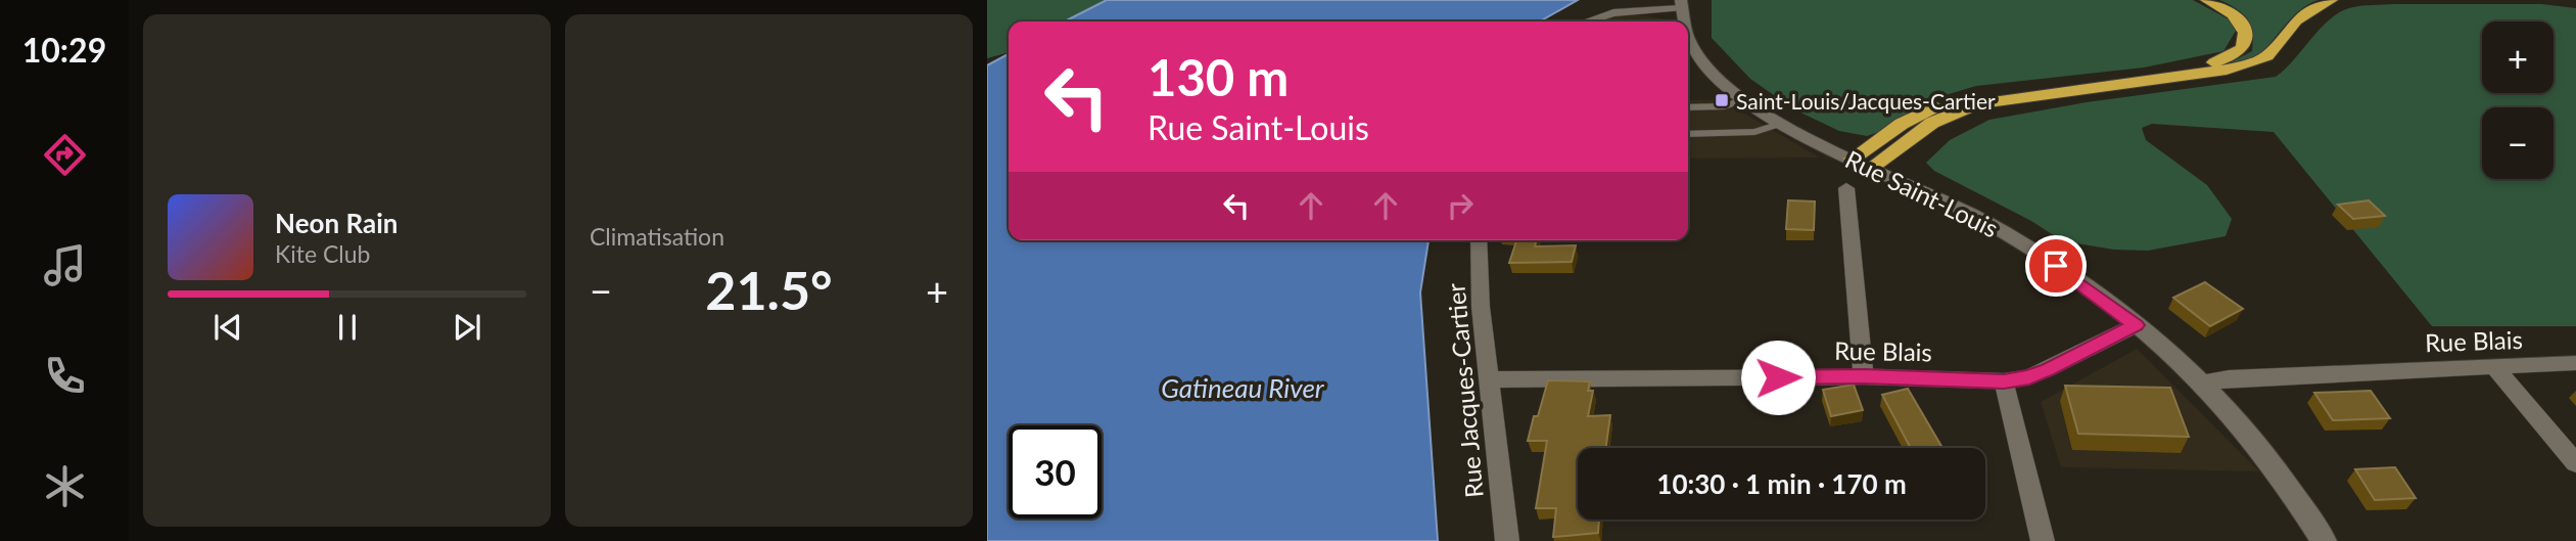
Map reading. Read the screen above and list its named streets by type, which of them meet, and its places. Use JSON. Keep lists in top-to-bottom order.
{
  "streets": {
    "main road": ["Rue Saint-Louis"],
    "street": ["Rue Blais", "Rue Jacques-Cartier"]
  },
  "crossings": [
    ["Rue Saint-Louis", "Rue Blais"],
    ["Rue Blais", "Rue Jacques-Cartier"]
  ],
  "water": ["Gatineau River"],
  "places": {
    "transit": ["Saint-Louis/Jacques-Cartier"]
  },
  "page": {
    "tabs": "10:29",
    "tile": "Climatisation",
    "map_buttons": ["+", "−"],
    "turn": ["130 m", "Rue Saint-Louis"],
    "song": ["Neon Rain", "Kite Club"],
    "heat": ["−", "21.5°", "+"],
    "limit": "30",
    "trip": "10:30 · 1 min · 170 m"
  }
}
